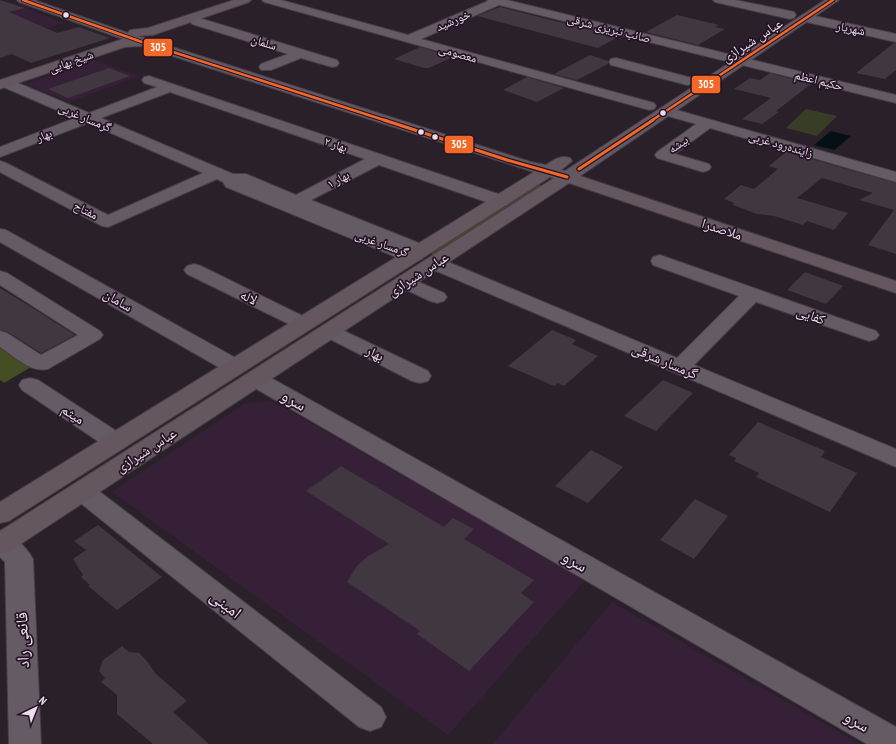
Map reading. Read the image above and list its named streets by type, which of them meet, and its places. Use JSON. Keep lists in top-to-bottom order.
{
  "streets": {
    "main road": ["عباس شیرازی", "شیخ بهایی", "ملاصدرا"],
    "street": [
      "خورشید",
      "صائب تبریزی شرقی",
      "شهریار",
      "سلمان",
      "معصومی",
      "حکیم اعظم",
      "گرمسار غربی",
      "بهار",
      "بهار ۲",
      "بیشه",
      "زاینده‌رود غربی",
      "بهار ۱",
      "مفتاح",
      "لاله",
      "سامان",
      "کفایی",
      "گرمسار شرقی",
      "سرو",
      "میثم",
      "امینی",
      "قانعی‌ راد"
    ]
  },
  "crossings": [
    ["خورشید", "صائب تبریزی شرقی"],
    ["خورشید", "معصومی"],
    ["صائب تبریزی شرقی", "عباس شیرازی"],
    ["صائب تبریزی شرقی", "حکیم اعظم"],
    ["شهریار", "عباس شیرازی"],
    ["عباس شیرازی", "معصومی"],
    ["عباس شیرازی", "حکیم اعظم"],
    ["عباس شیرازی", "گرمسار غربی"],
    ["عباس شیرازی", "بهار"],
    ["عباس شیرازی", "بهار ۲"],
    ["عباس شیرازی", "زاینده‌رود غربی"],
    ["عباس شیرازی", "ملاصدرا"],
    ["عباس شیرازی", "لاله"],
    ["عباس شیرازی", "سامان"],
    ["عباس شیرازی", "گرمسار شرقی"],
    ["عباس شیرازی", "سرو"],
    ["عباس شیرازی", "میثم"],
    ["عباس شیرازی", "امینی"],
    ["عباس شیرازی", "قانعی‌ راد"],
    ["سلمان", "شیخ بهایی"],
    ["شیخ بهایی", "گرمسار غربی"],
    ["شیخ بهایی", "ملاصدرا"],
    ["گرمسار غربی", "بهار"],
    ["گرمسار غربی", "بهار ۱"],
    ["گرمسار غربی", "مفتاح"],
    ["گرمسار غربی", "گرمسار شرقی"],
    ["بهار", "بهار ۲"],
    ["بهار ۲", "بهار ۱"],
    ["بیشه", "زاینده‌رود غربی"],
    ["سامان", "سرو"]
  ],
  "lines": ["transit line 305"],
  "north": "top right"
}
